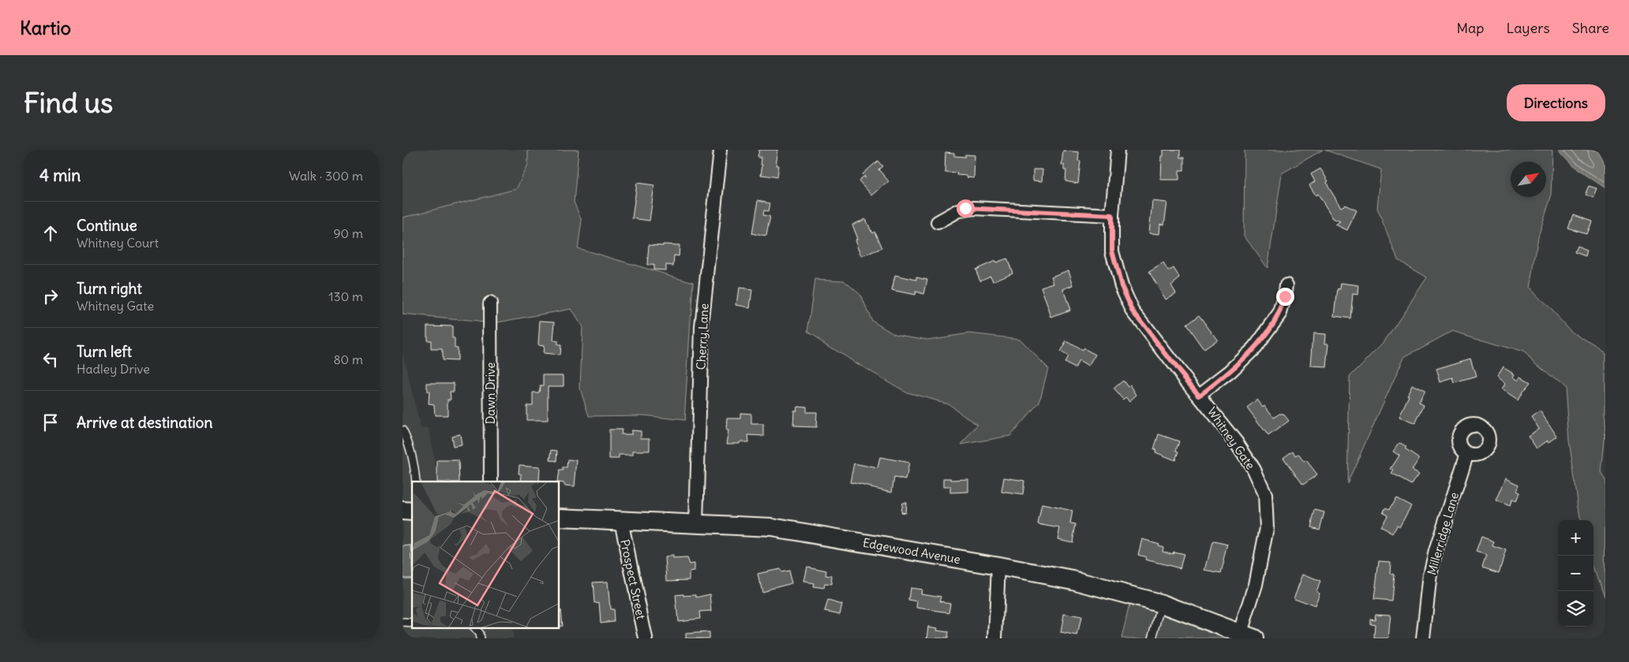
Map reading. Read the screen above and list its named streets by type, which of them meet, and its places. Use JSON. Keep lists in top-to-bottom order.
{
  "streets": {
    "main road": ["Edgewood Avenue"],
    "street": [
      "Cherry Lane",
      "Dawn Drive",
      "Whitney Gate",
      "Millerridge Lane",
      "Prospect Street"
    ]
  },
  "crossings": [
    ["Cherry Lane", "Edgewood Avenue"],
    ["Whitney Gate", "Edgewood Avenue"],
    ["Edgewood Avenue", "Prospect Street"]
  ],
  "north": "top right",
  "page": {
    "header": "Kartio",
    "nav": ["Map", "Layers", "Share"],
    "buttons": "Directions",
    "title": "Find us",
    "heading": ["4 min", "Walk · 300 m"],
    "list": [
      ["Continue", "Whitney Court", "90 m"],
      ["Turn right", "Whitney Gate", "130 m"],
      ["Turn left", "Hadley Drive", "80 m"],
      "Arrive at destination"
    ],
    "map_buttons": ["+", "−"]
  }
}
